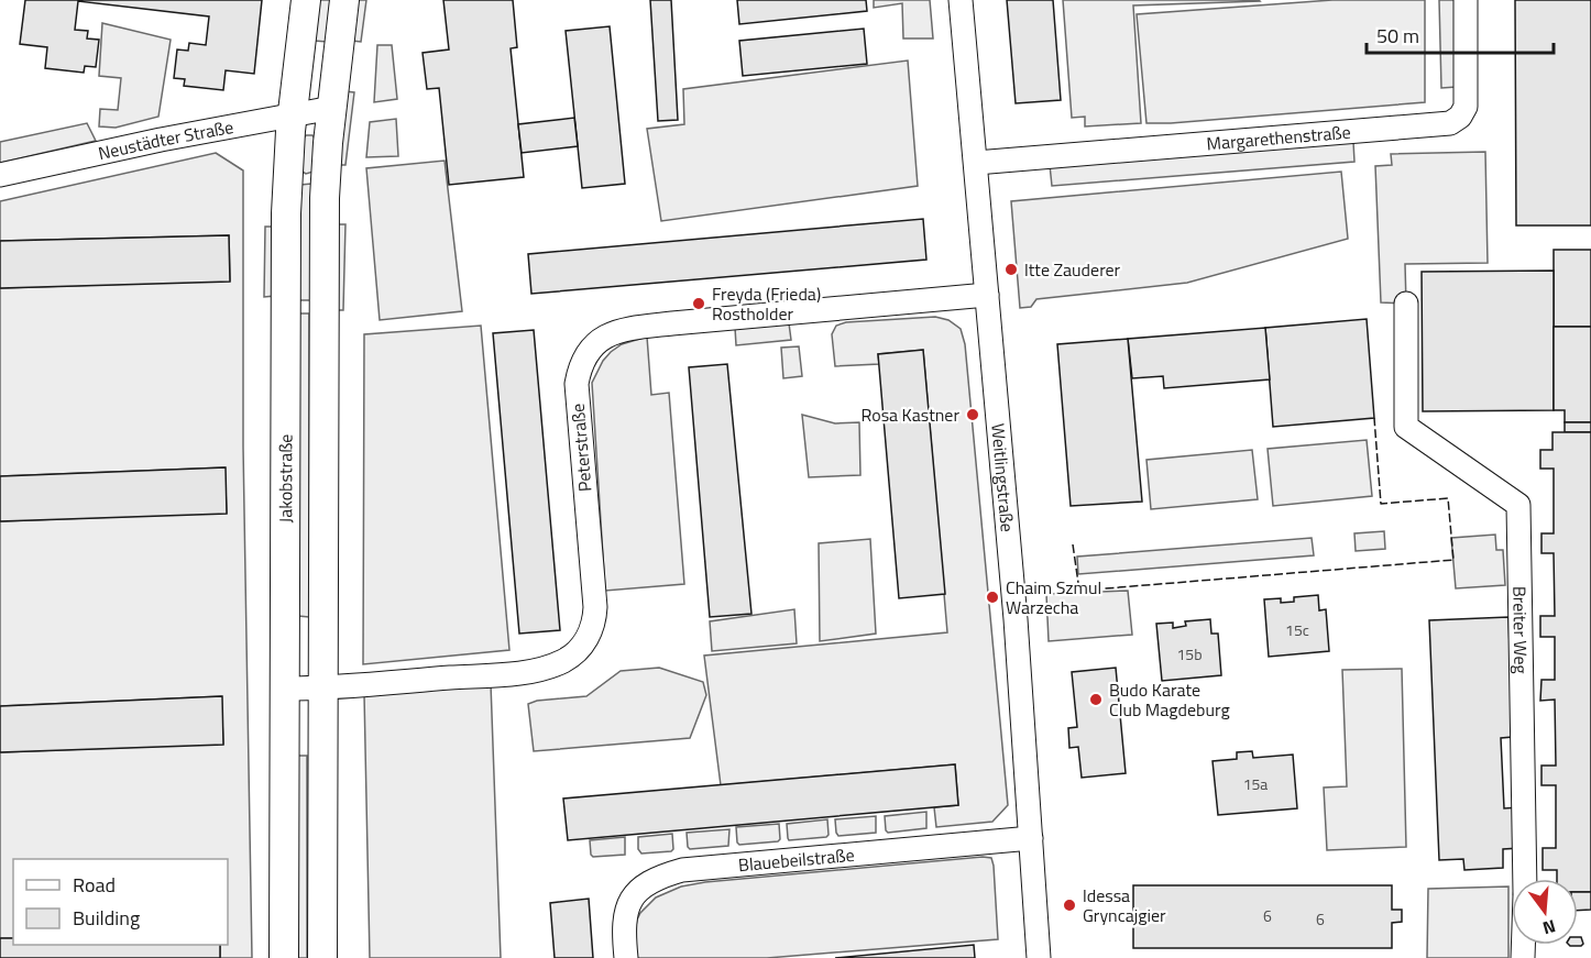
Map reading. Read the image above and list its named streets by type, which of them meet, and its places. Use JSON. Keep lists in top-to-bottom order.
{
  "streets": {
    "street": [
      "Margarethenstraße",
      "Neustädter Straße",
      "Peterstraße",
      "Jakobstraße",
      "Weitlingstraße",
      "Breiter Weg",
      "Blauebeilstraße"
    ]
  },
  "crossings": [
    ["Margarethenstraße", "Weitlingstraße"],
    ["Neustädter Straße", "Jakobstraße"],
    ["Peterstraße", "Jakobstraße"],
    ["Peterstraße", "Weitlingstraße"],
    ["Weitlingstraße", "Blauebeilstraße"]
  ],
  "places": [
    "ltte Zauderer",
    "Freyda (Frieda) Rostholder",
    "Rosa Kastner",
    "Chaim Szmul Warzecha",
    "Budo Karate Club Magdeburg",
    "ldessa Gryncajgier"
  ],
  "house_numbers": [
    "15c",
    "15b",
    "15a",
    "6",
    "6"
  ],
  "legend": ["Road", "Building"],
  "scale_bar": "50 m",
  "north": "bottom"
}
